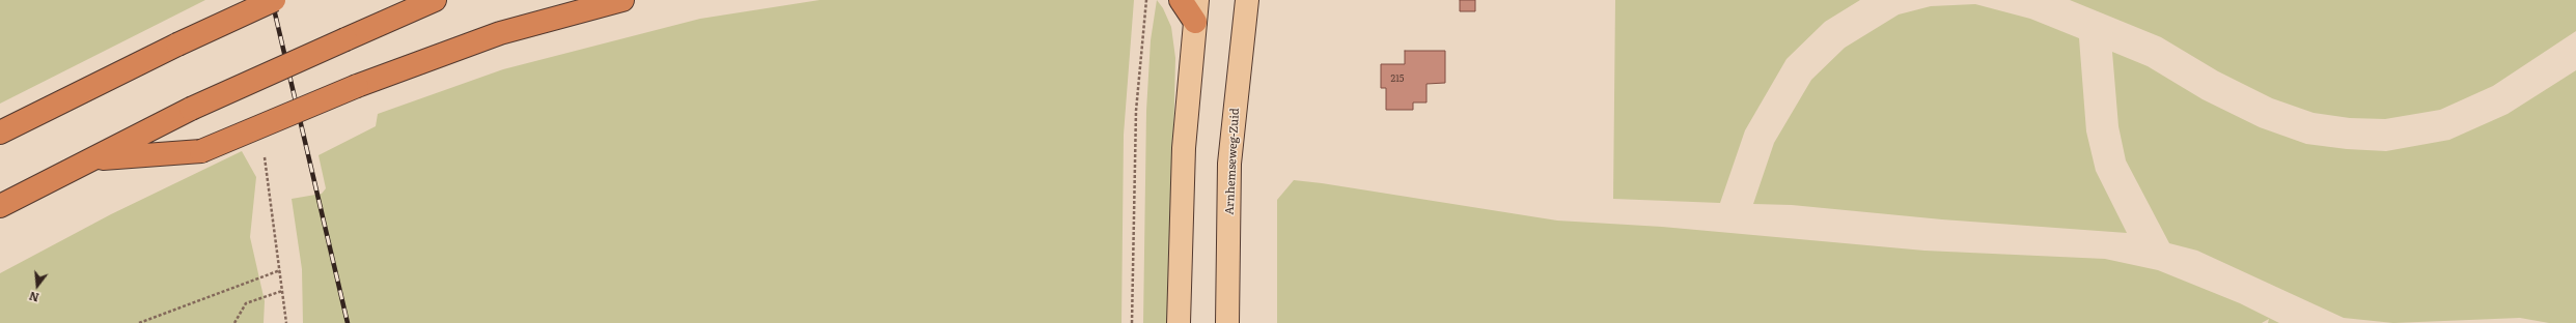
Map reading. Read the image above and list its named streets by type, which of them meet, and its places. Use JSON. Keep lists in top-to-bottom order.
{
  "streets": {
    "main road": ["Arnhemseweg-Zuid"]
  },
  "house_numbers": ["215"],
  "north": "bottom"
}
